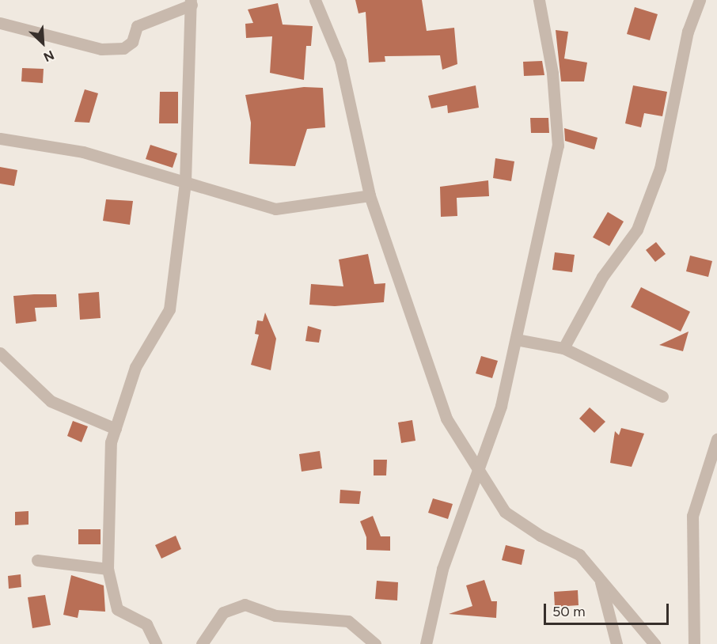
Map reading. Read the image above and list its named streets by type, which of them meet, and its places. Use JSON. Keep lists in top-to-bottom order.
{
  "scale_bar": "50 m",
  "north": "bottom right"
}
